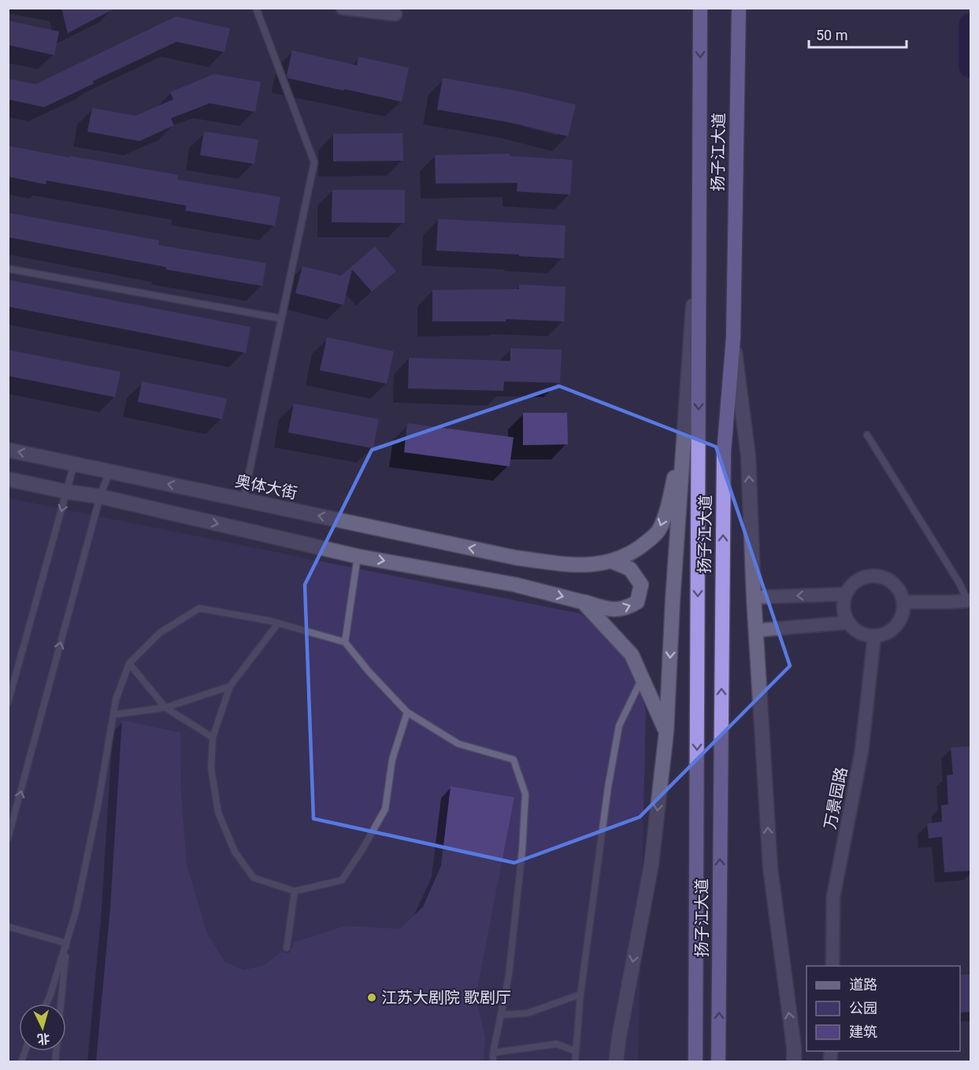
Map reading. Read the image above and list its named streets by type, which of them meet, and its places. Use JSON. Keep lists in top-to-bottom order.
{
  "streets": {
    "highway": ["扬子江大道"],
    "street": ["奥体大街", "万景园路"]
  },
  "places": ["江苏大剧院 歌剧厅"],
  "legend": ["道路", "公园", "建筑"],
  "scale_bar": "50 m",
  "north": "bottom"
}
